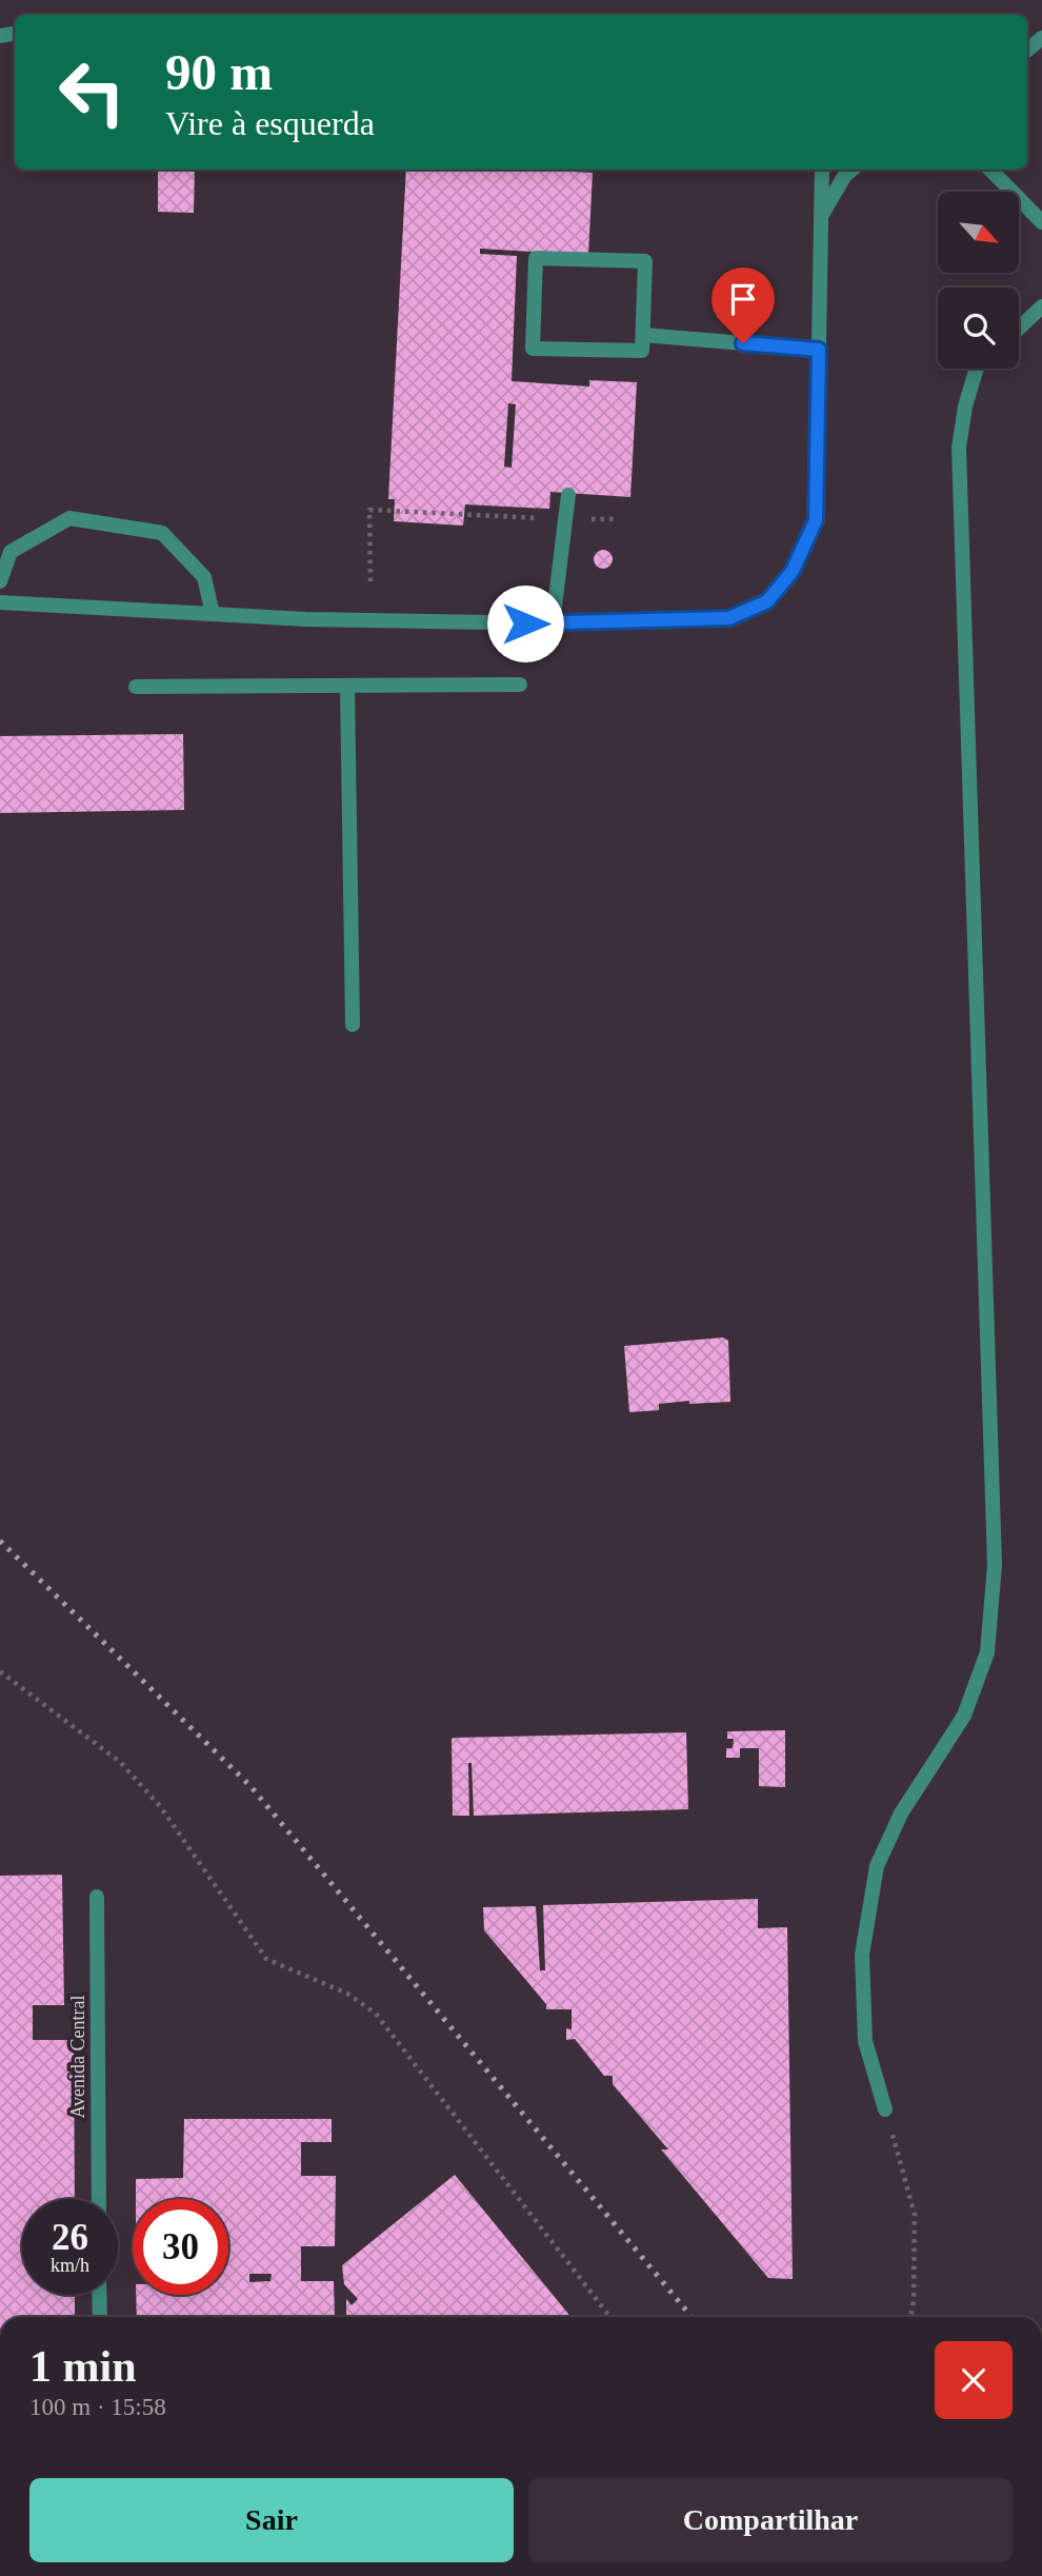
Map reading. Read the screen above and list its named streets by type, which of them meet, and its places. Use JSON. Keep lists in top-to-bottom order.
{
  "streets": {
    "street": ["Avenida Central"]
  },
  "north": "bottom right",
  "page": {
    "turn": ["90 m", "Vire à esquerda"],
    "speed": "26 km/h",
    "limit": "30",
    "heading": ["1 min", "100 m · 15:58"],
    "buttons": ["Sair", "Compartilhar"]
  }
}
